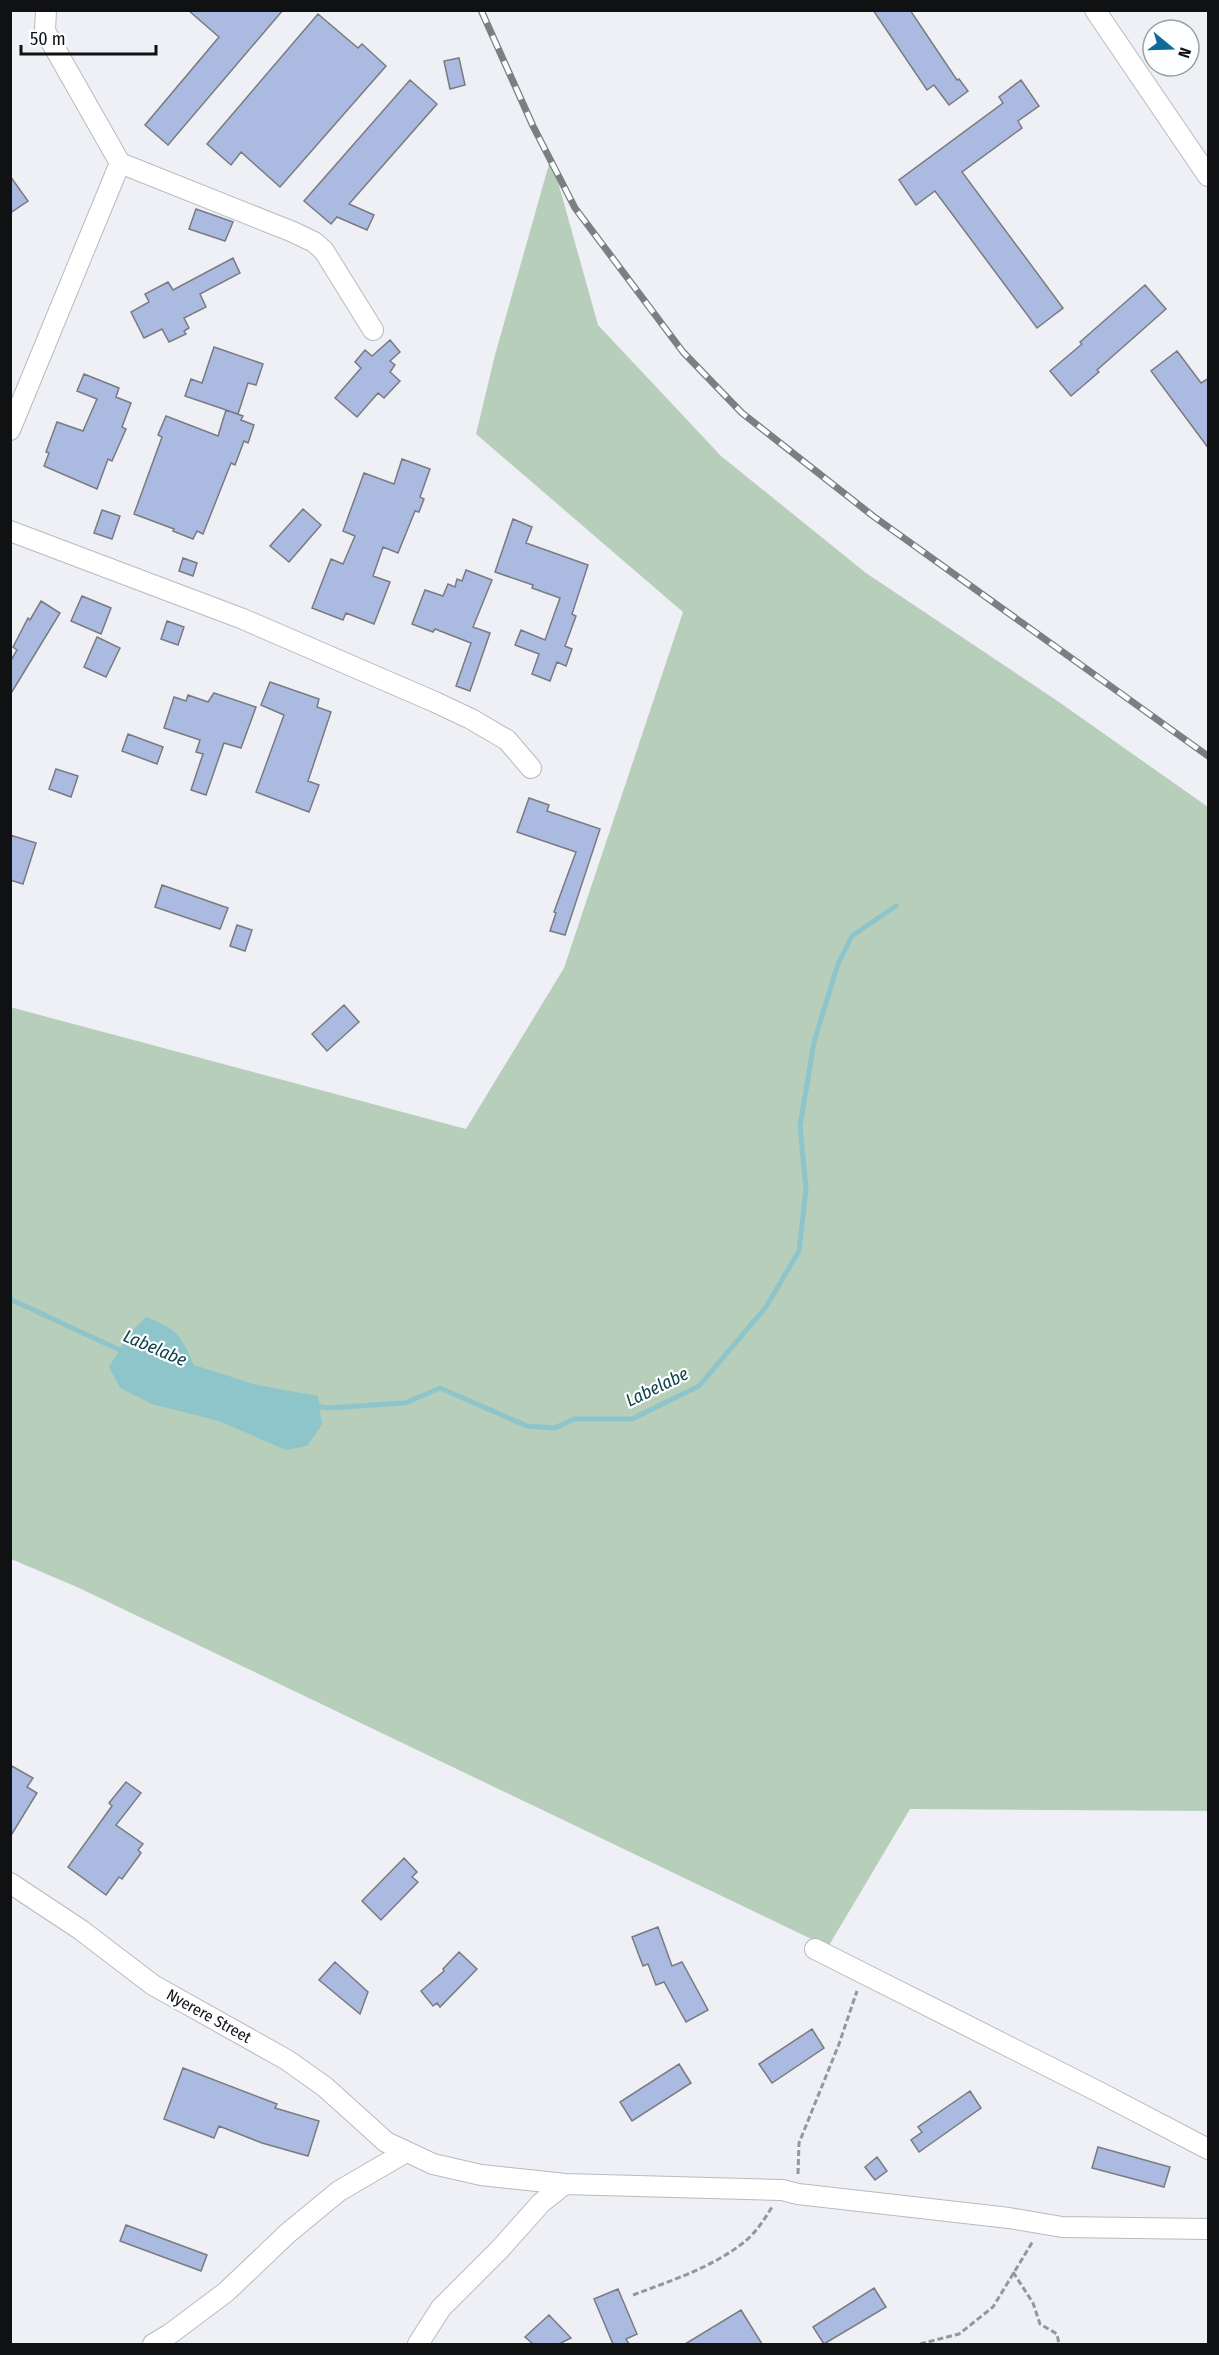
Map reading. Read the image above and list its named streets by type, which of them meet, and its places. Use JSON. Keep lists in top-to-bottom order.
{
  "streets": {
    "street": ["Nyerere Street"]
  },
  "water": ["Labelabe"],
  "scale_bar": "50 m",
  "north": "right"
}
